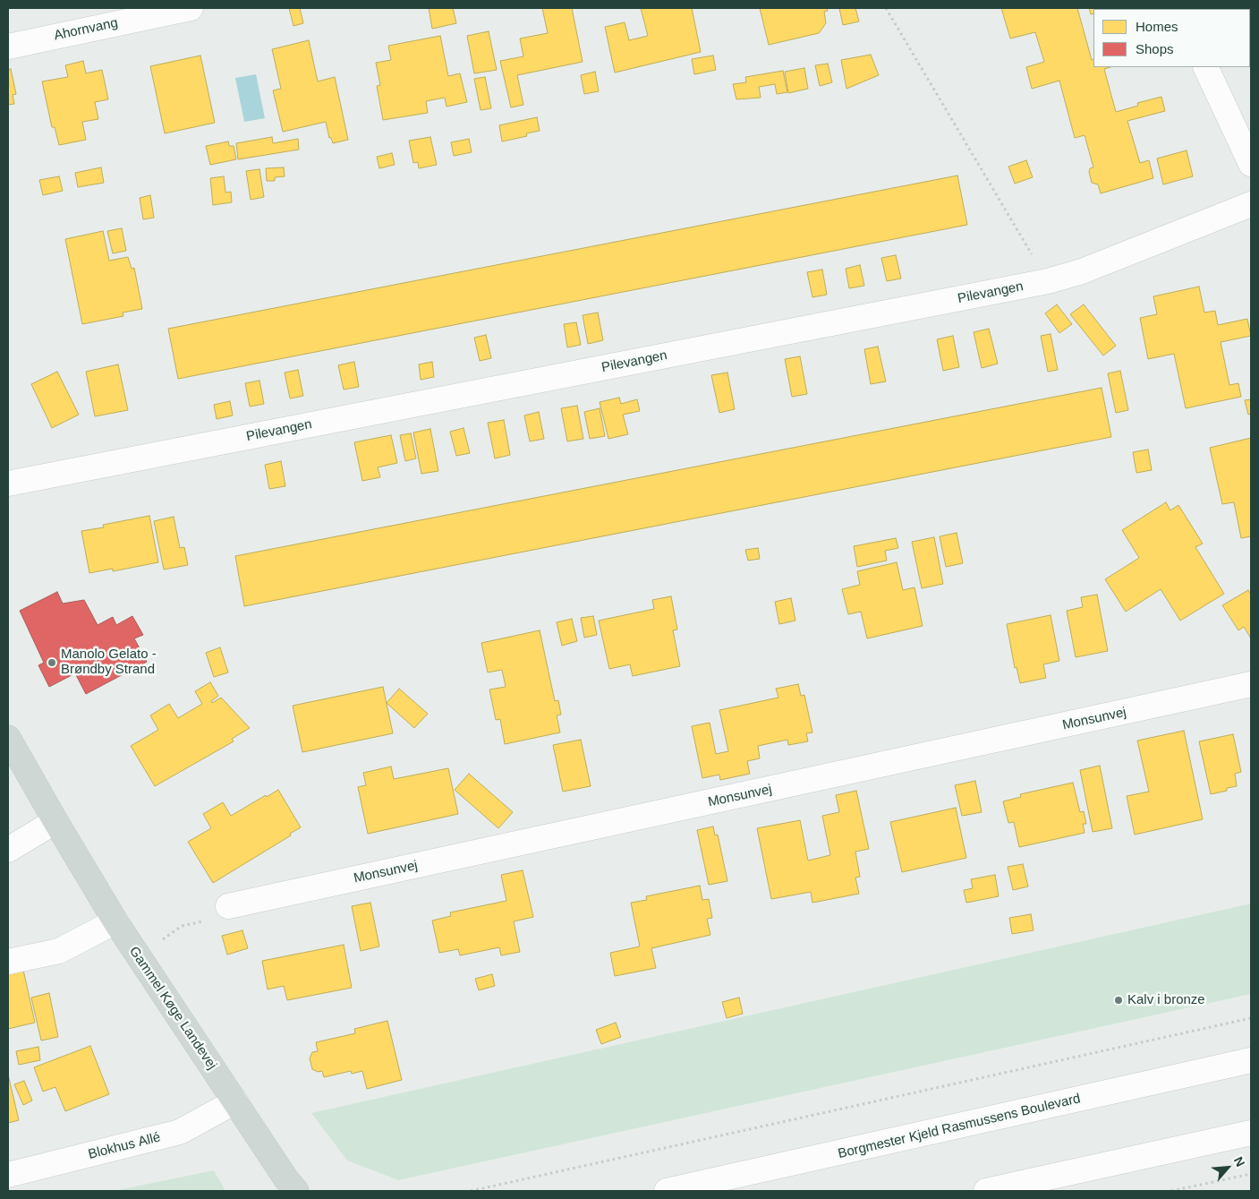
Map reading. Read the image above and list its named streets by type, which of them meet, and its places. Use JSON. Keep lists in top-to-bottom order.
{
  "streets": {
    "main road": ["Gammel Køge Landevej"],
    "street": [
      "Ahornvang",
      "Pilevangen",
      "Monsunvej",
      "Borgmester Kjeld Rasmussens Boulevard",
      "Blokhus Allé"
    ]
  },
  "crossings": [
    ["Gammel Køge Landevej", "Blokhus Allé"]
  ],
  "places": ["Manolo Gelato - Brøndby Strand", "Kalv i bronze"],
  "legend": ["Homes", "Shops"],
  "north": "top right"
}
